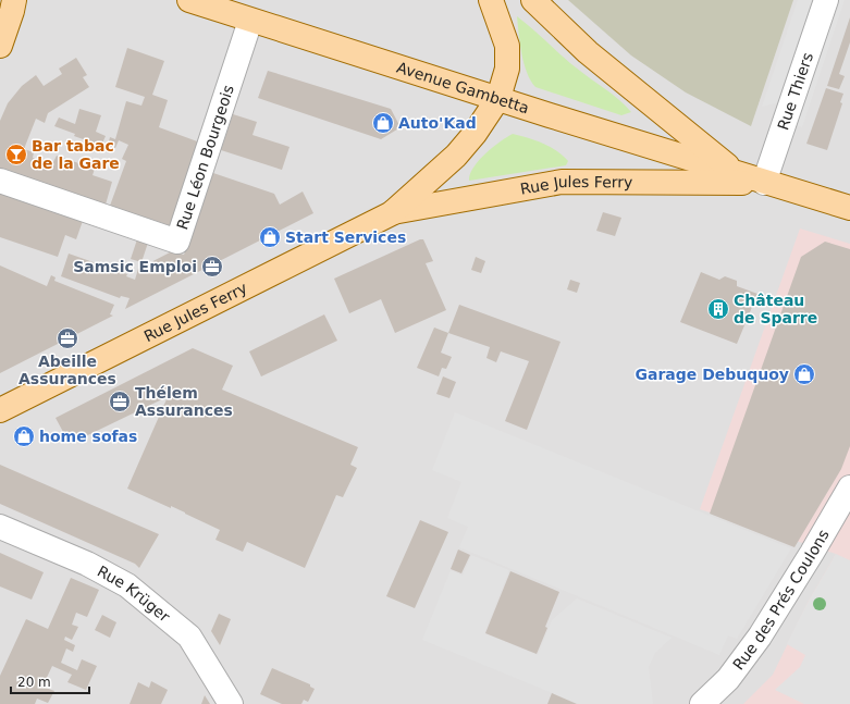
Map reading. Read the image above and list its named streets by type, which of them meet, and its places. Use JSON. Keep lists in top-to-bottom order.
{
  "streets": {
    "main road": ["Avenue Gambetta", "Rue Jules Ferry"],
    "street": [
      "Rue Thiers",
      "Rue Léon Bourgeois",
      "Rue Krüger",
      "Rue des Prés Coulons"
    ]
  },
  "crossings": [
    ["Avenue Gambetta", "Rue Thiers"],
    ["Avenue Gambetta", "Rue Léon Bourgeois"],
    ["Avenue Gambetta", "Rue Jules Ferry"],
    ["Rue Thiers", "Rue Jules Ferry"]
  ],
  "places": {
    "shop": [
      "Auto'Kad",
      "Start Services",
      "Garage Debuquoy",
      "home sofas"
    ],
    "bar": ["Bar tabac de la Gare"],
    "office": ["Samsic Emploi", "Abeille Assurances", "Thélem Assurances"],
    "building": ["Château de Sparre"]
  },
  "scale_bar": "20 m"
}
